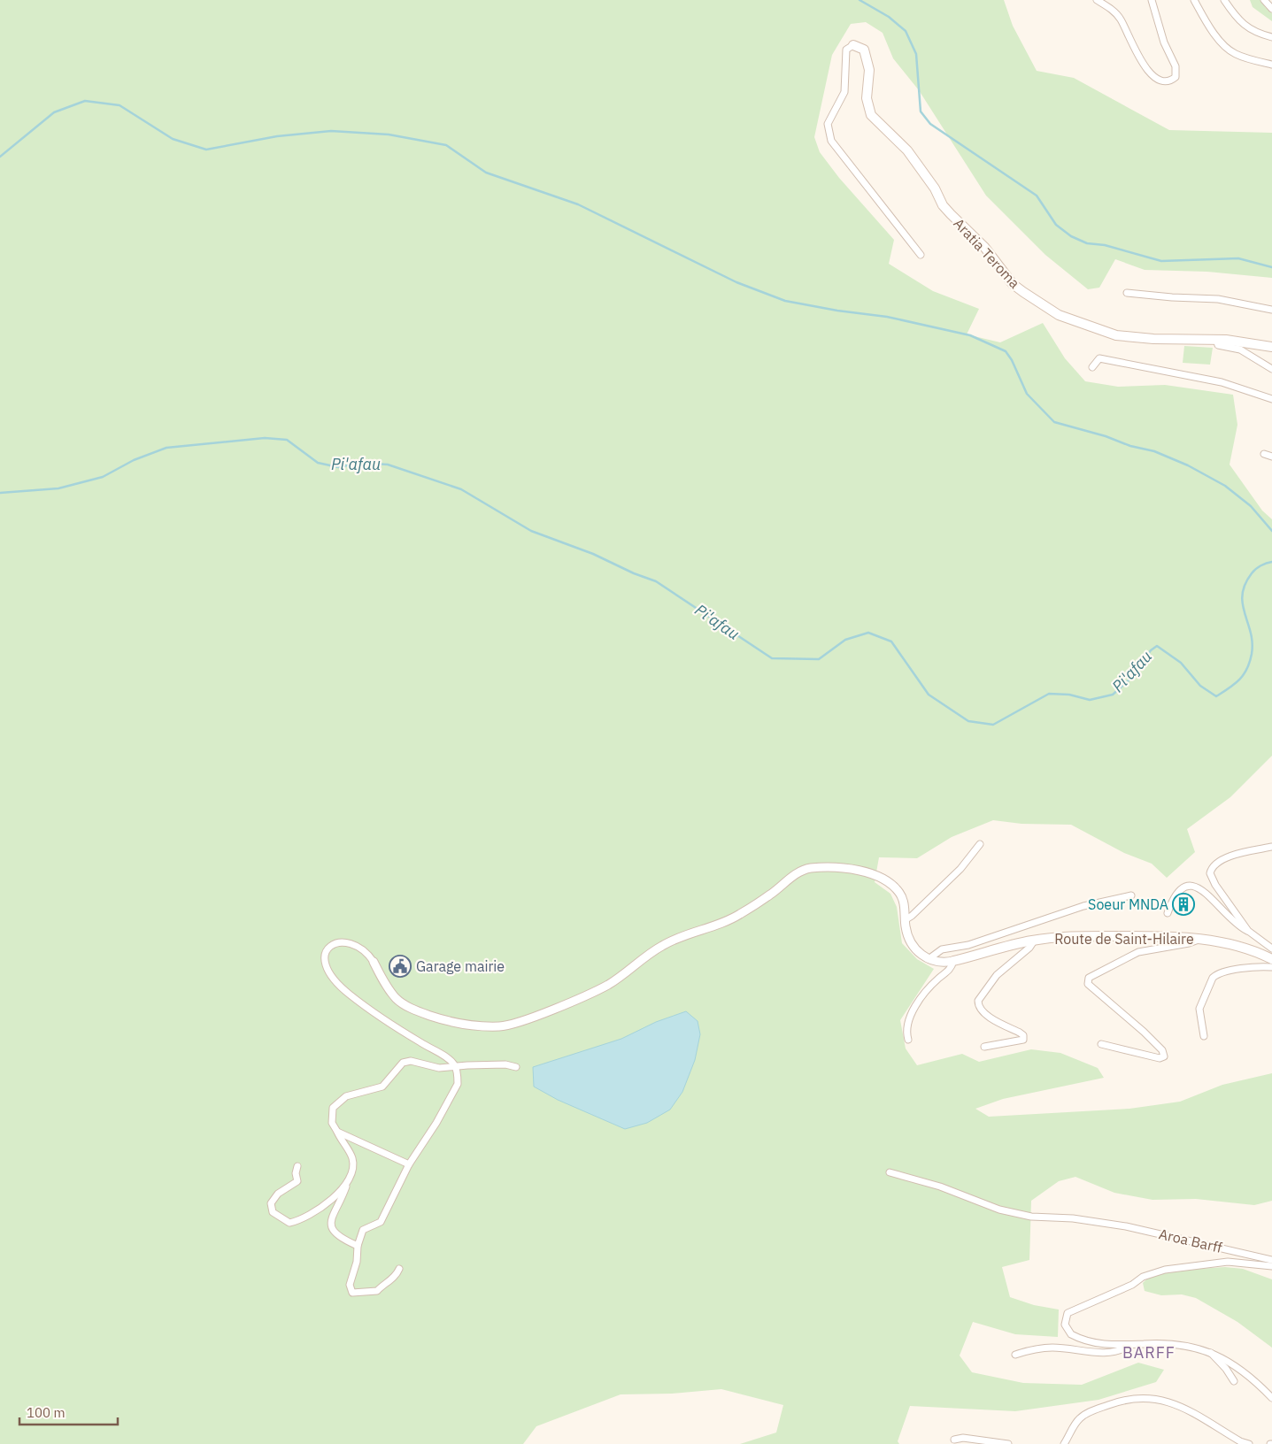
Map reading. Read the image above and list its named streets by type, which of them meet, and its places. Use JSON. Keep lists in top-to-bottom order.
{
  "streets": {
    "main road": ["Aratia Teroma", "Route de Saint-Hilaire"],
    "street": ["Aroa Barff"]
  },
  "districts": ["BARFF"],
  "water": ["Pi'afau"],
  "places": {
    "building": ["Soeur MNDA"],
    "public building": ["Garage mairie"]
  },
  "scale_bar": "100 m"
}
